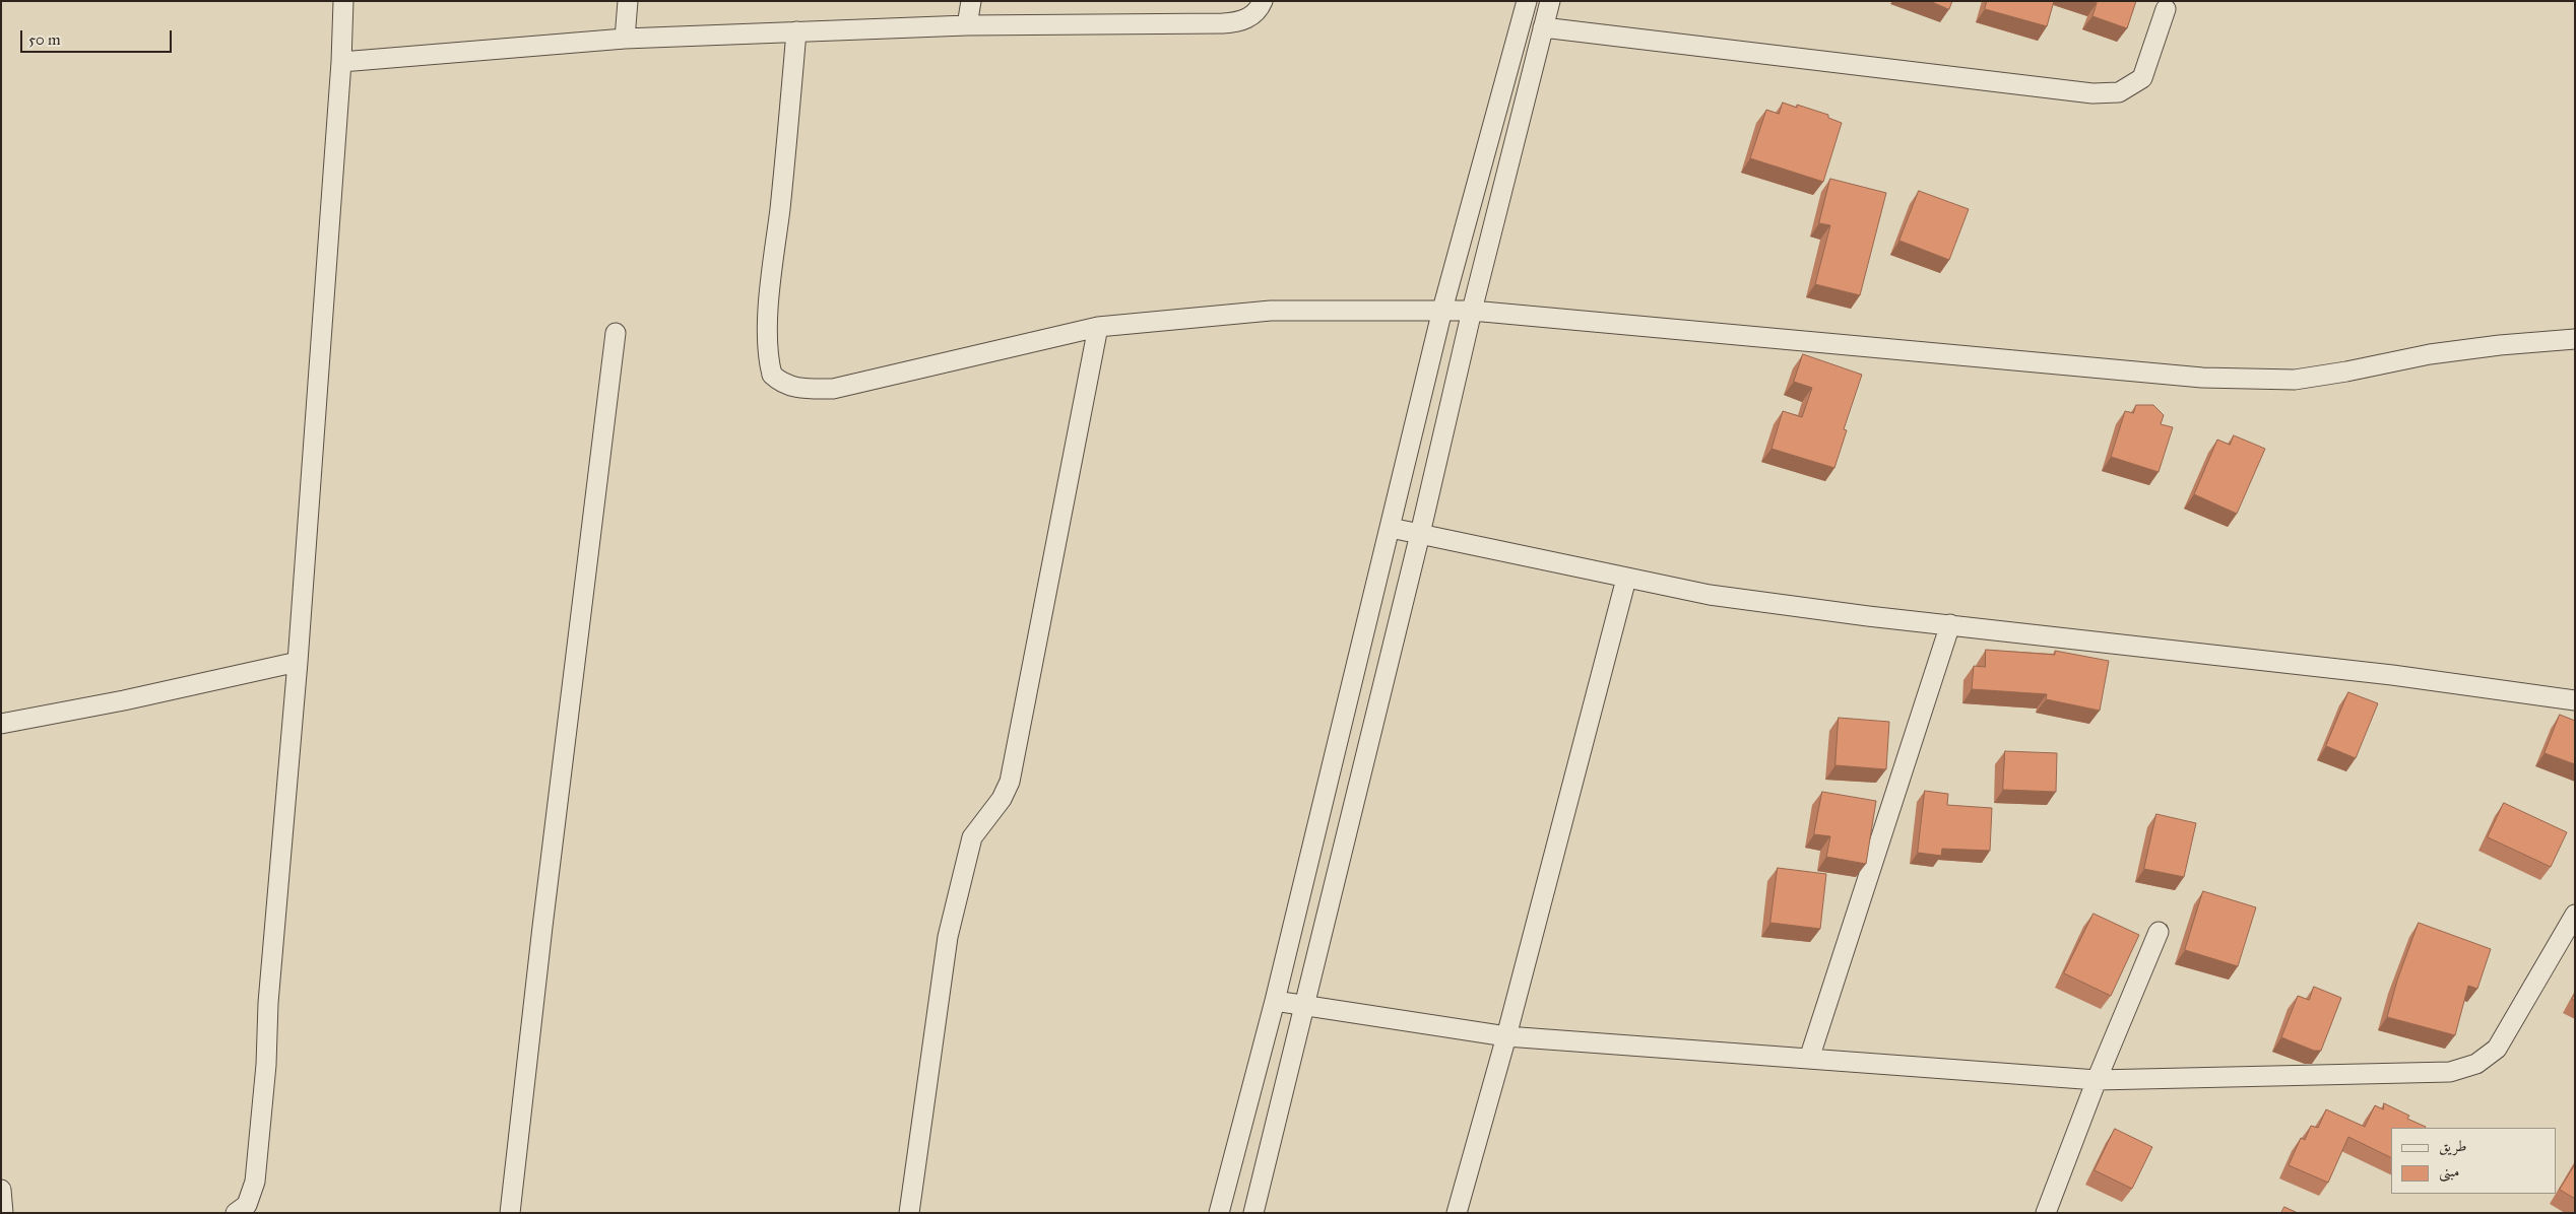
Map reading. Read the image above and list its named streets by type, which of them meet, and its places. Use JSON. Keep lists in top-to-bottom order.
{
  "legend": ["طريق", "مبنى"],
  "scale_bar": "50 m"
}
